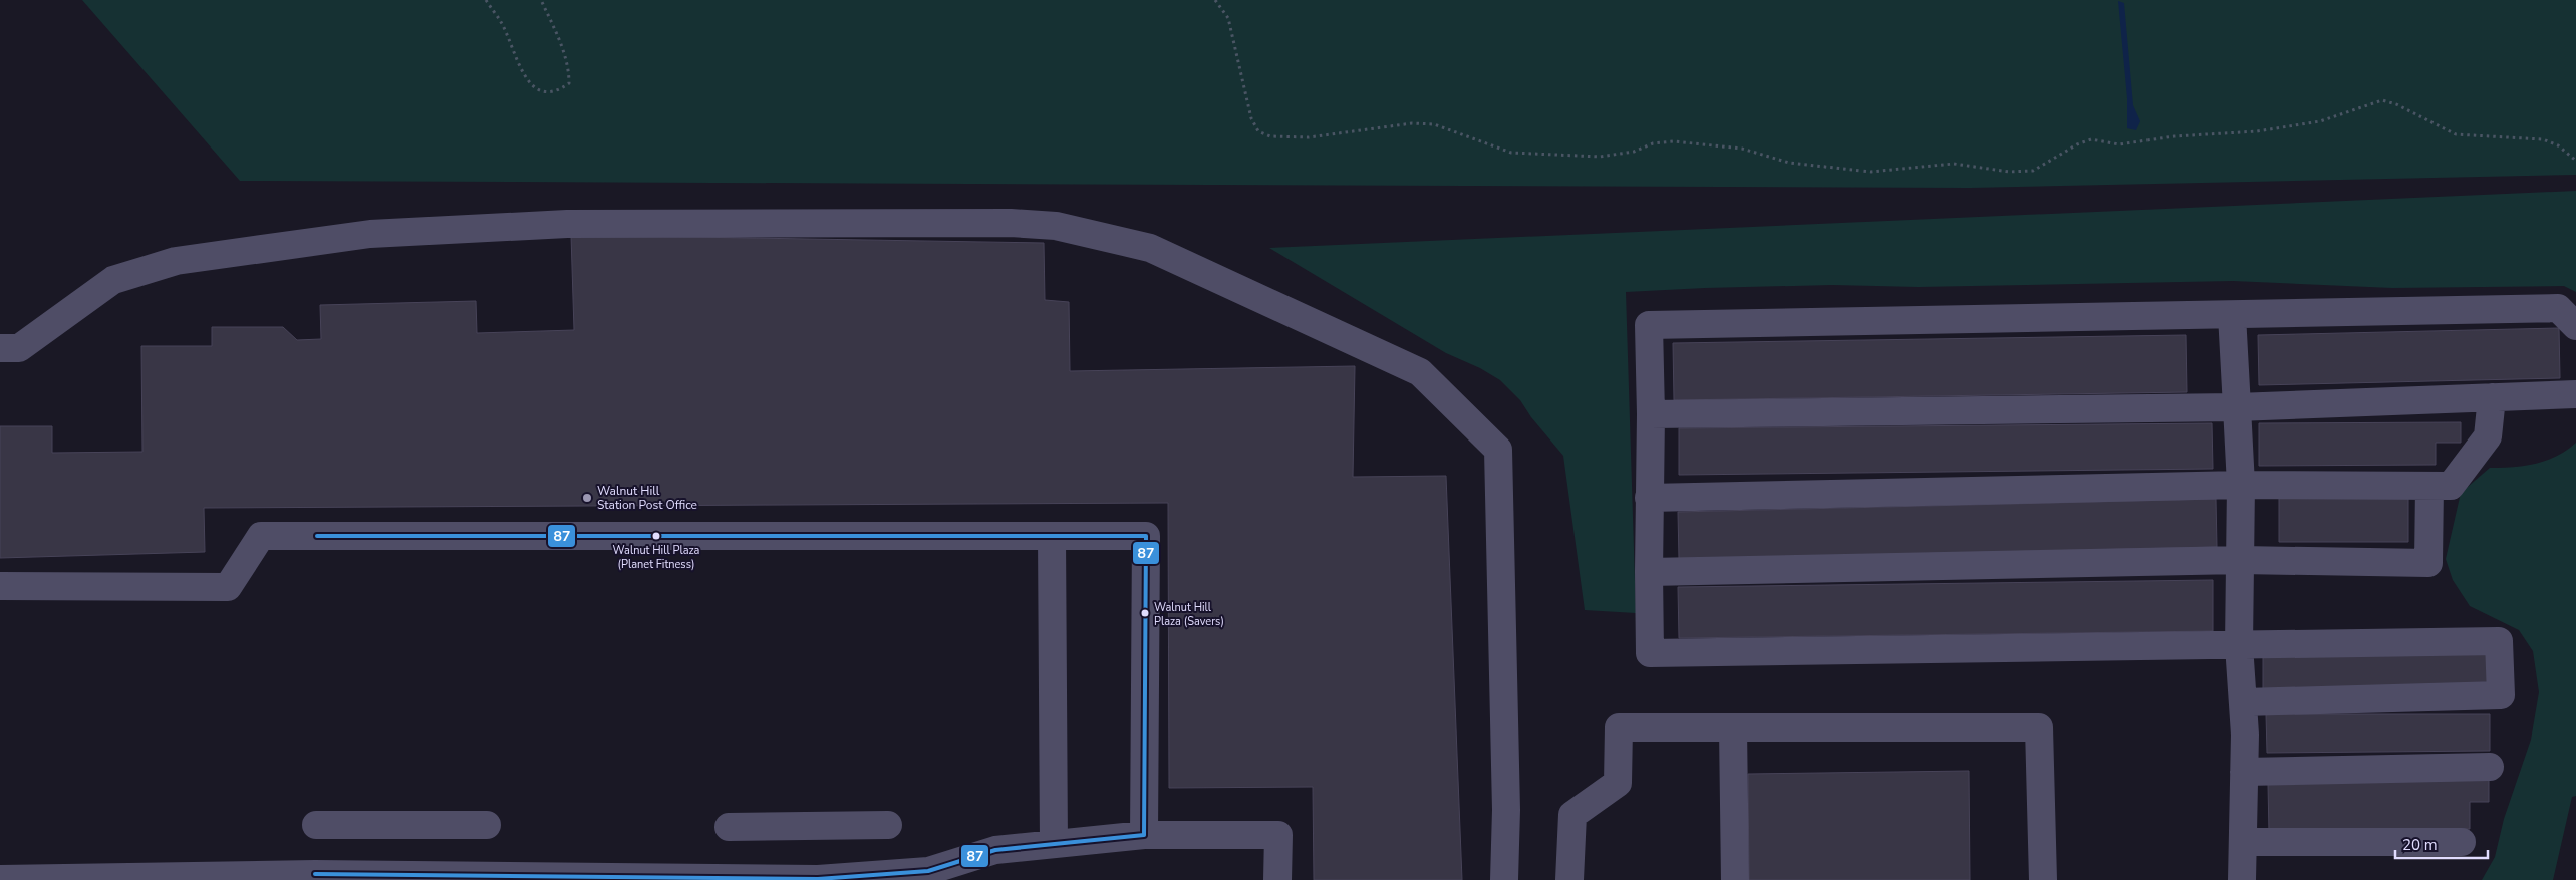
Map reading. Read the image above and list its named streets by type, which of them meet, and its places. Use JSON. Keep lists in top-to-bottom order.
{
  "places": ["Walnut Hill Station Post Office", "Walnut Hill Plaza (Planet Fitness)", "Walnut Hill Plaza (Savers)"],
  "lines": ["transit line 87"],
  "scale_bar": "20 m"
}
